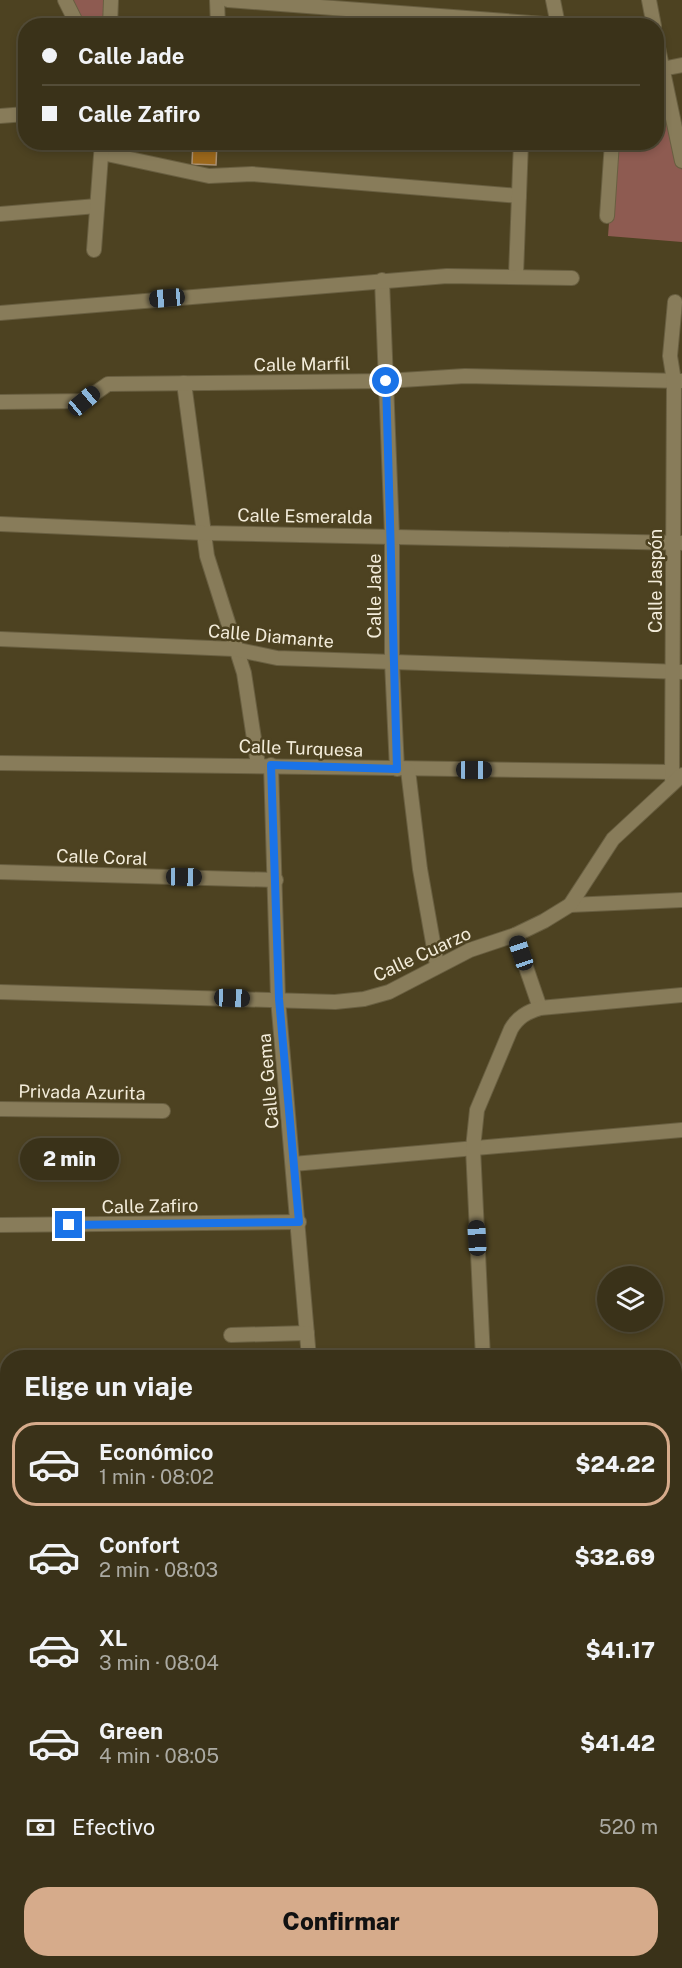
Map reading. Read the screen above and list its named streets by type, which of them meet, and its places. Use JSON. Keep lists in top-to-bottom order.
{
  "streets": {
    "street": [
      "Calle Marfil",
      "Calle Esmeralda",
      "Calle Jaspón",
      "Calle Jade",
      "Calle Diamante",
      "Calle Turquesa",
      "Calle Coral",
      "Calle Cuarzo",
      "Calle Gema",
      "Privada Azurita",
      "Calle Zafiro"
    ]
  },
  "crossings": [
    ["Calle Marfil", "Calle Jaspón"],
    ["Calle Marfil", "Calle Jade"],
    ["Calle Marfil", "Calle Gema"],
    ["Calle Esmeralda", "Calle Jaspón"],
    ["Calle Esmeralda", "Calle Jade"],
    ["Calle Esmeralda", "Calle Gema"],
    ["Calle Jaspón", "Calle Diamante"],
    ["Calle Jaspón", "Calle Turquesa"],
    ["Calle Jaspón", "Calle Cuarzo"],
    ["Calle Jade", "Calle Diamante"],
    ["Calle Jade", "Calle Turquesa"],
    ["Calle Jade", "Calle Cuarzo"],
    ["Calle Diamante", "Calle Gema"],
    ["Calle Turquesa", "Calle Cuarzo"],
    ["Calle Turquesa", "Calle Gema"],
    ["Calle Coral", "Calle Gema"],
    ["Calle Cuarzo", "Calle Gema"],
    ["Calle Gema", "Calle Zafiro"]
  ],
  "page": {
    "banner": ["Calle Jade", "Calle Zafiro"],
    "bubble": "2 min",
    "heading": "Elige un viaje",
    "list": [
      {
        "name": "Económico",
        "note": "1 min · 08:02",
        "value": "$24.22"
      },
      {
        "name": "Confort",
        "note": "2 min · 08:03",
        "value": "$32.69"
      },
      {
        "name": "XL",
        "note": "3 min · 08:04",
        "value": "$41.17"
      },
      {
        "name": "Green",
        "note": "4 min · 08:05",
        "value": "$41.42"
      }
    ],
    "pay": ["Efectivo", "520 m"],
    "buttons": "Confirmar"
  }
}
